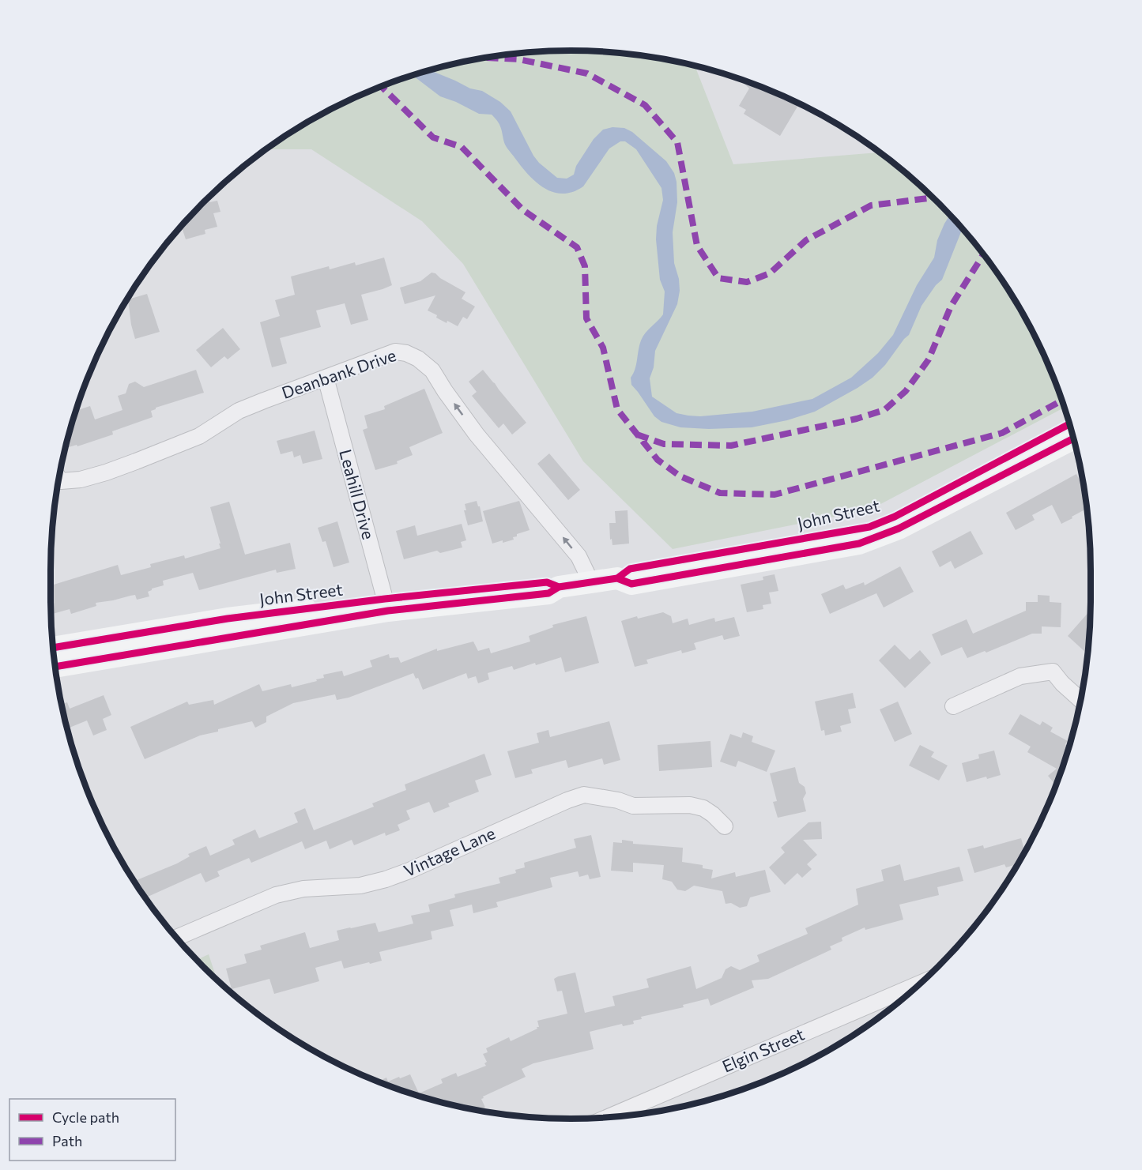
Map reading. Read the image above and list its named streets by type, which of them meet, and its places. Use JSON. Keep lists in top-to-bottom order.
{
  "streets": {
    "main road": ["John Street"],
    "street": [
      "Deanbank Drive",
      "Leahill Drive",
      "Vintage Lane",
      "Elgin Street"
    ]
  },
  "crossings": [
    ["Deanbank Drive", "Leahill Drive"],
    ["Deanbank Drive", "John Street"],
    ["Leahill Drive", "John Street"]
  ],
  "one_way": ["Deanbank Drive"],
  "legend": ["Cycle path", "Path"]
}
